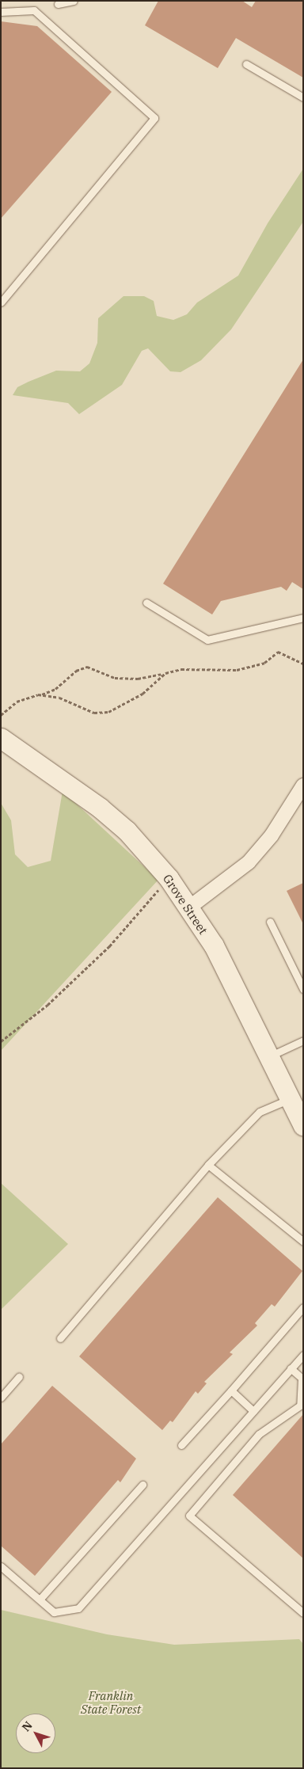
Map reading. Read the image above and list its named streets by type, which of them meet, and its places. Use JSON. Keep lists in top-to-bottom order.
{
  "streets": {
    "main road": ["Grove Street"]
  },
  "parks": ["Franklin State Forest"],
  "north": "top left"
}
